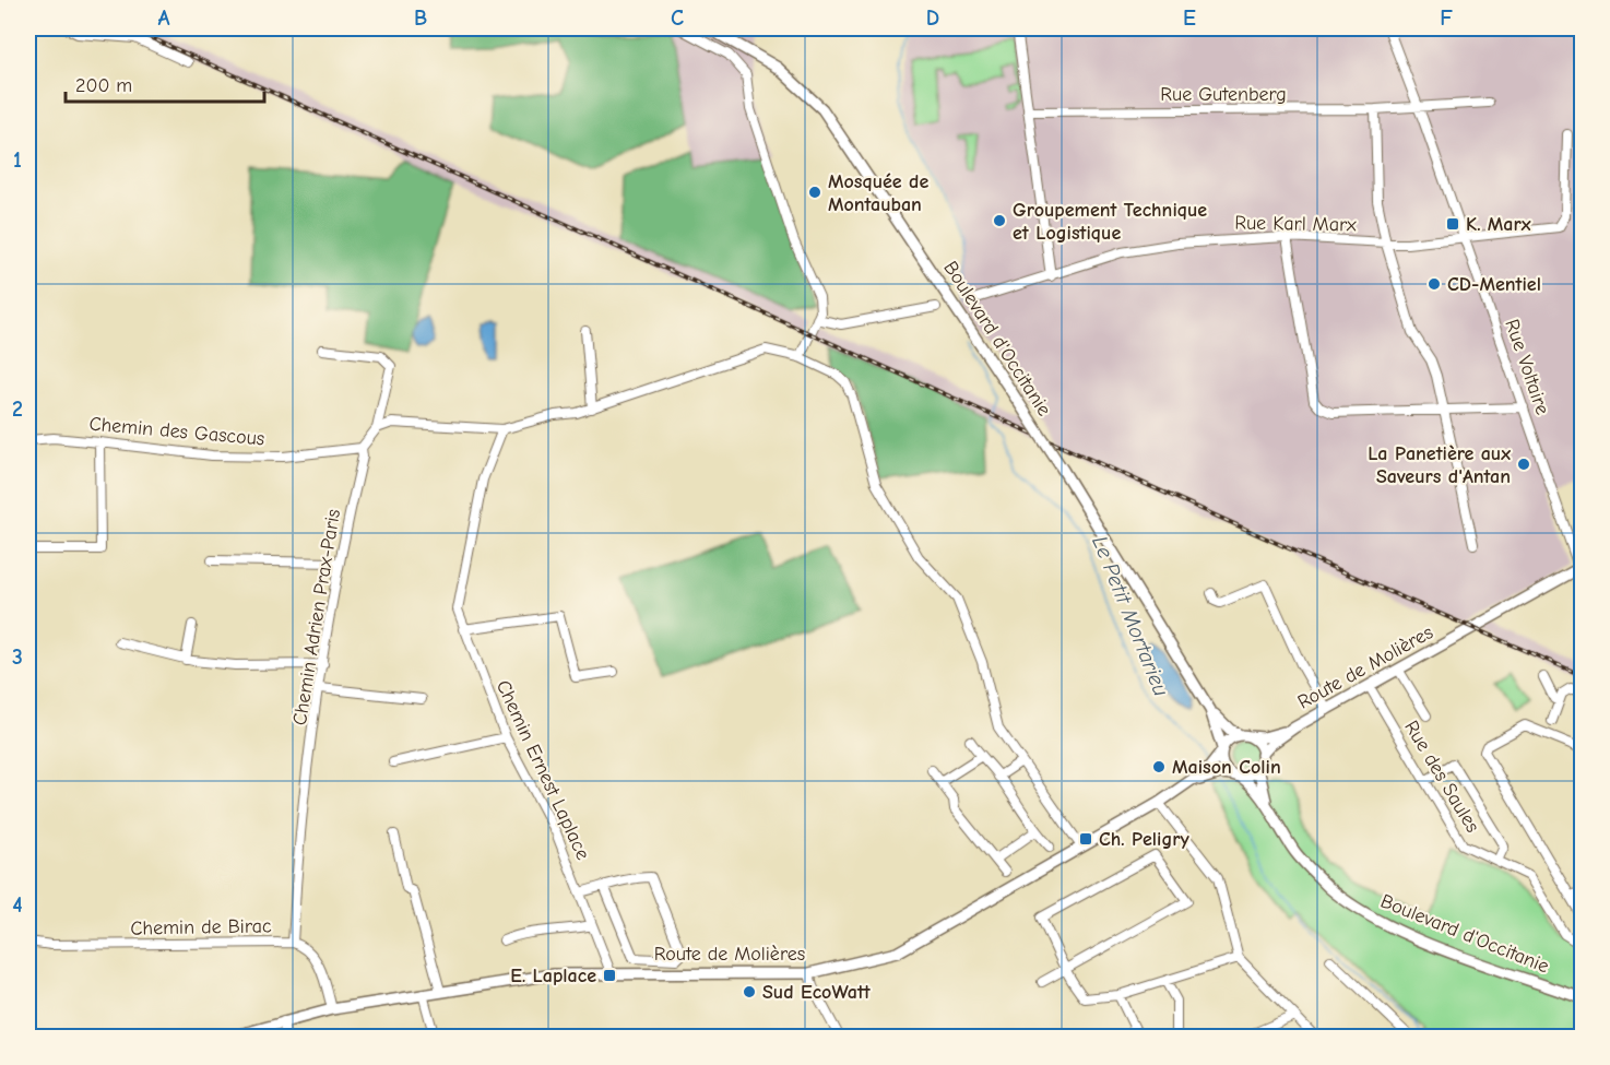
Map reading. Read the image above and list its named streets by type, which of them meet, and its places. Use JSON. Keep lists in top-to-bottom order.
{
  "streets": {
    "main road": ["Boulevard d'Occitanie", "Route de Molières"],
    "street": [
      "Rue Gutenberg",
      "Rue Karl Marx",
      "Rue Voltaire",
      "Chemin des Gascous",
      "Chemin Adrien Prax-Paris",
      "Chemin Ernest Laplace",
      "Rue des Saules",
      "Chemin de Birac"
    ]
  },
  "crossings": [
    ["Rue Gutenberg", "Rue Voltaire"],
    ["Rue Karl Marx", "Rue Voltaire"],
    ["Boulevard d'Occitanie", "Route de Molières"],
    ["Rue Voltaire", "Route de Molières"],
    ["Chemin des Gascous", "Chemin Adrien Prax-Paris"],
    ["Chemin Adrien Prax-Paris", "Chemin de Birac"],
    ["Route de Molières", "Chemin Ernest Laplace"],
    ["Route de Molières", "Rue des Saules"],
    ["Route de Molières", "Chemin de Birac"]
  ],
  "water": ["Le Petit Mortarieu"],
  "places": {
    "other": [
      "Mosquée de Montauban",
      "Groupement Technique et Logistique",
      "CD-Mentiel",
      "La Panetière aux Saveurs d'Antan",
      "Maison Colin",
      "Sud EcoWatt"
    ],
    "transit": ["K. Marx", "Ch. Peligry", "E. Laplace"]
  },
  "scale_bar": "200 m",
  "grid": {
    "columns": [
      "A",
      "B",
      "C",
      "D",
      "E",
      "F"
    ],
    "rows": [
      "1",
      "2",
      "3",
      "4"
    ]
  }
}
